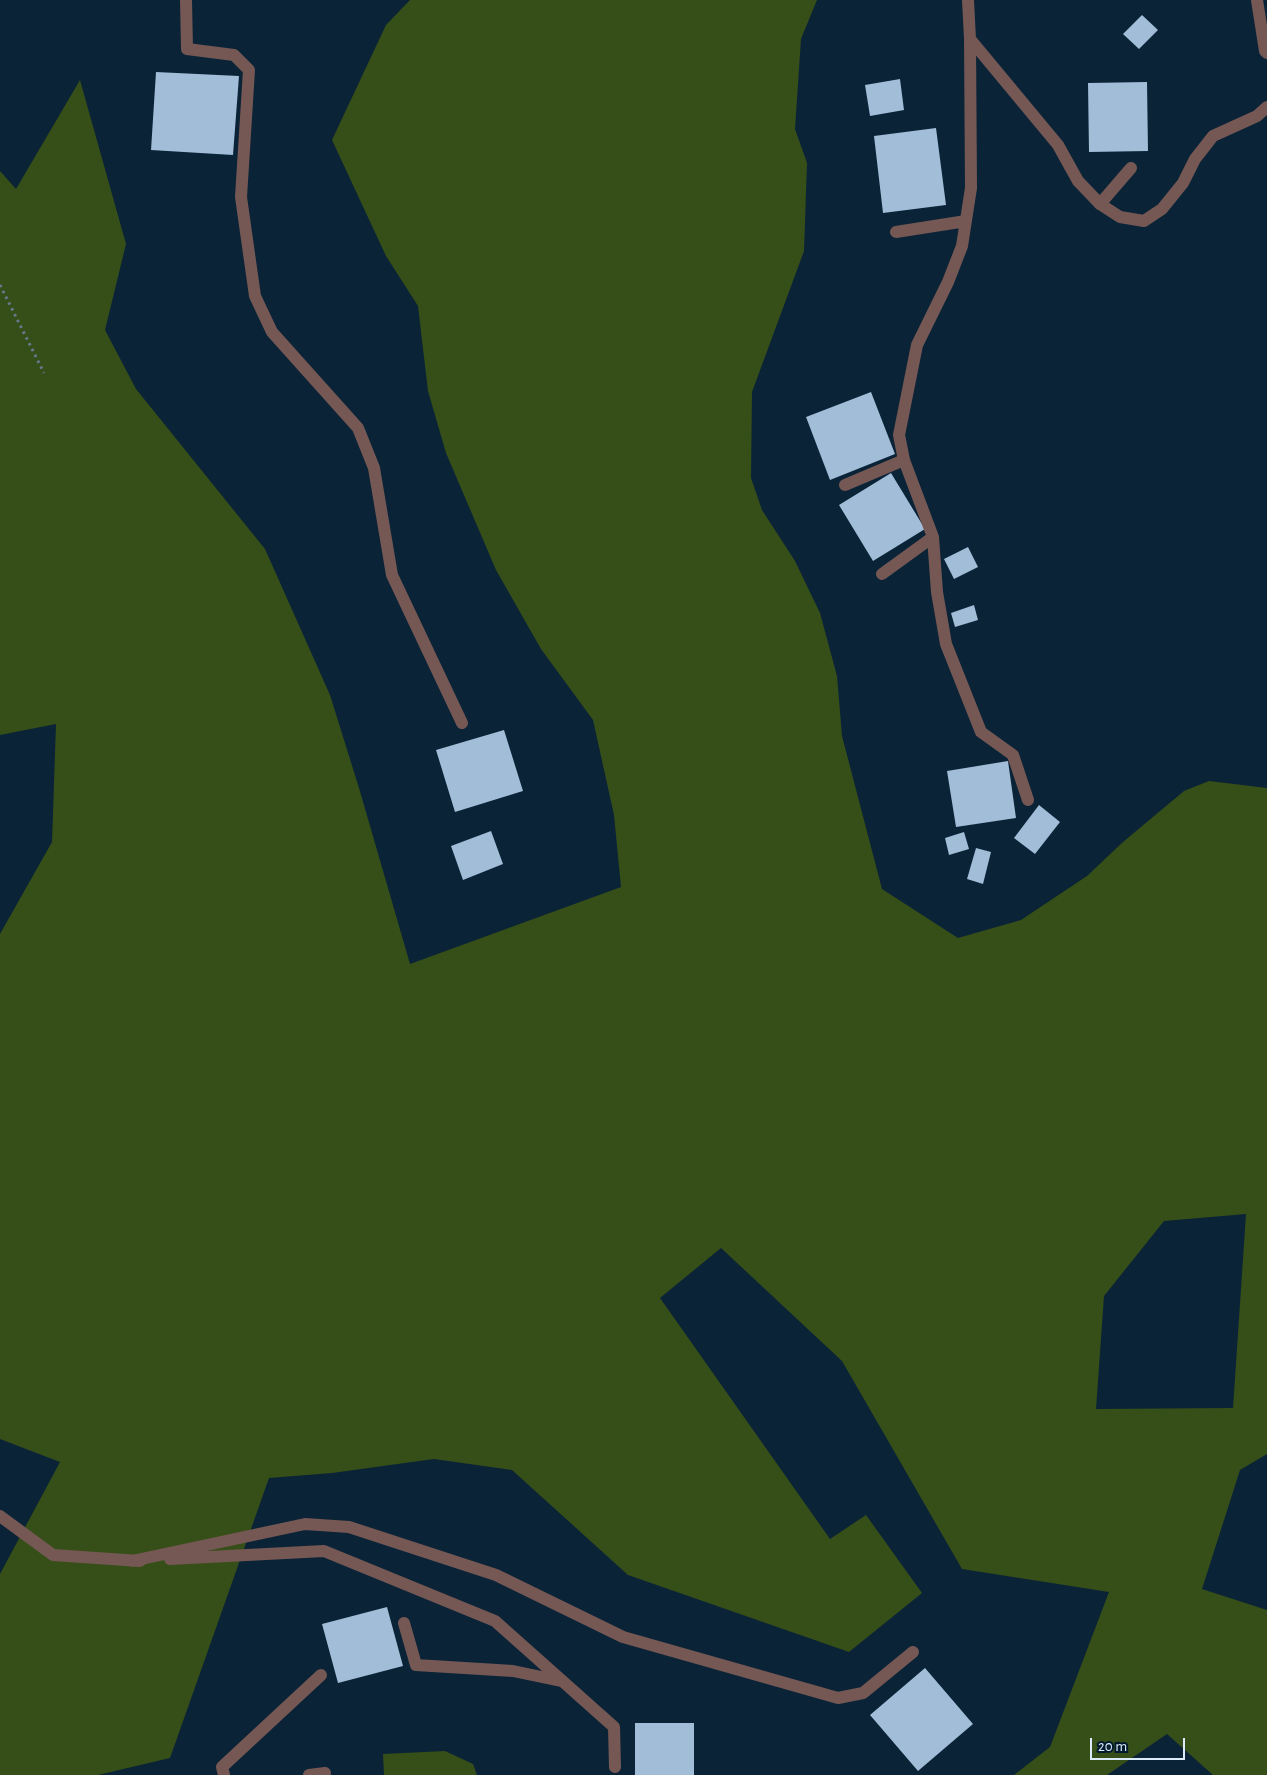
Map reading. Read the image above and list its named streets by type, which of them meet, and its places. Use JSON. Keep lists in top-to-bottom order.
{
  "scale_bar": "20 m"
}
